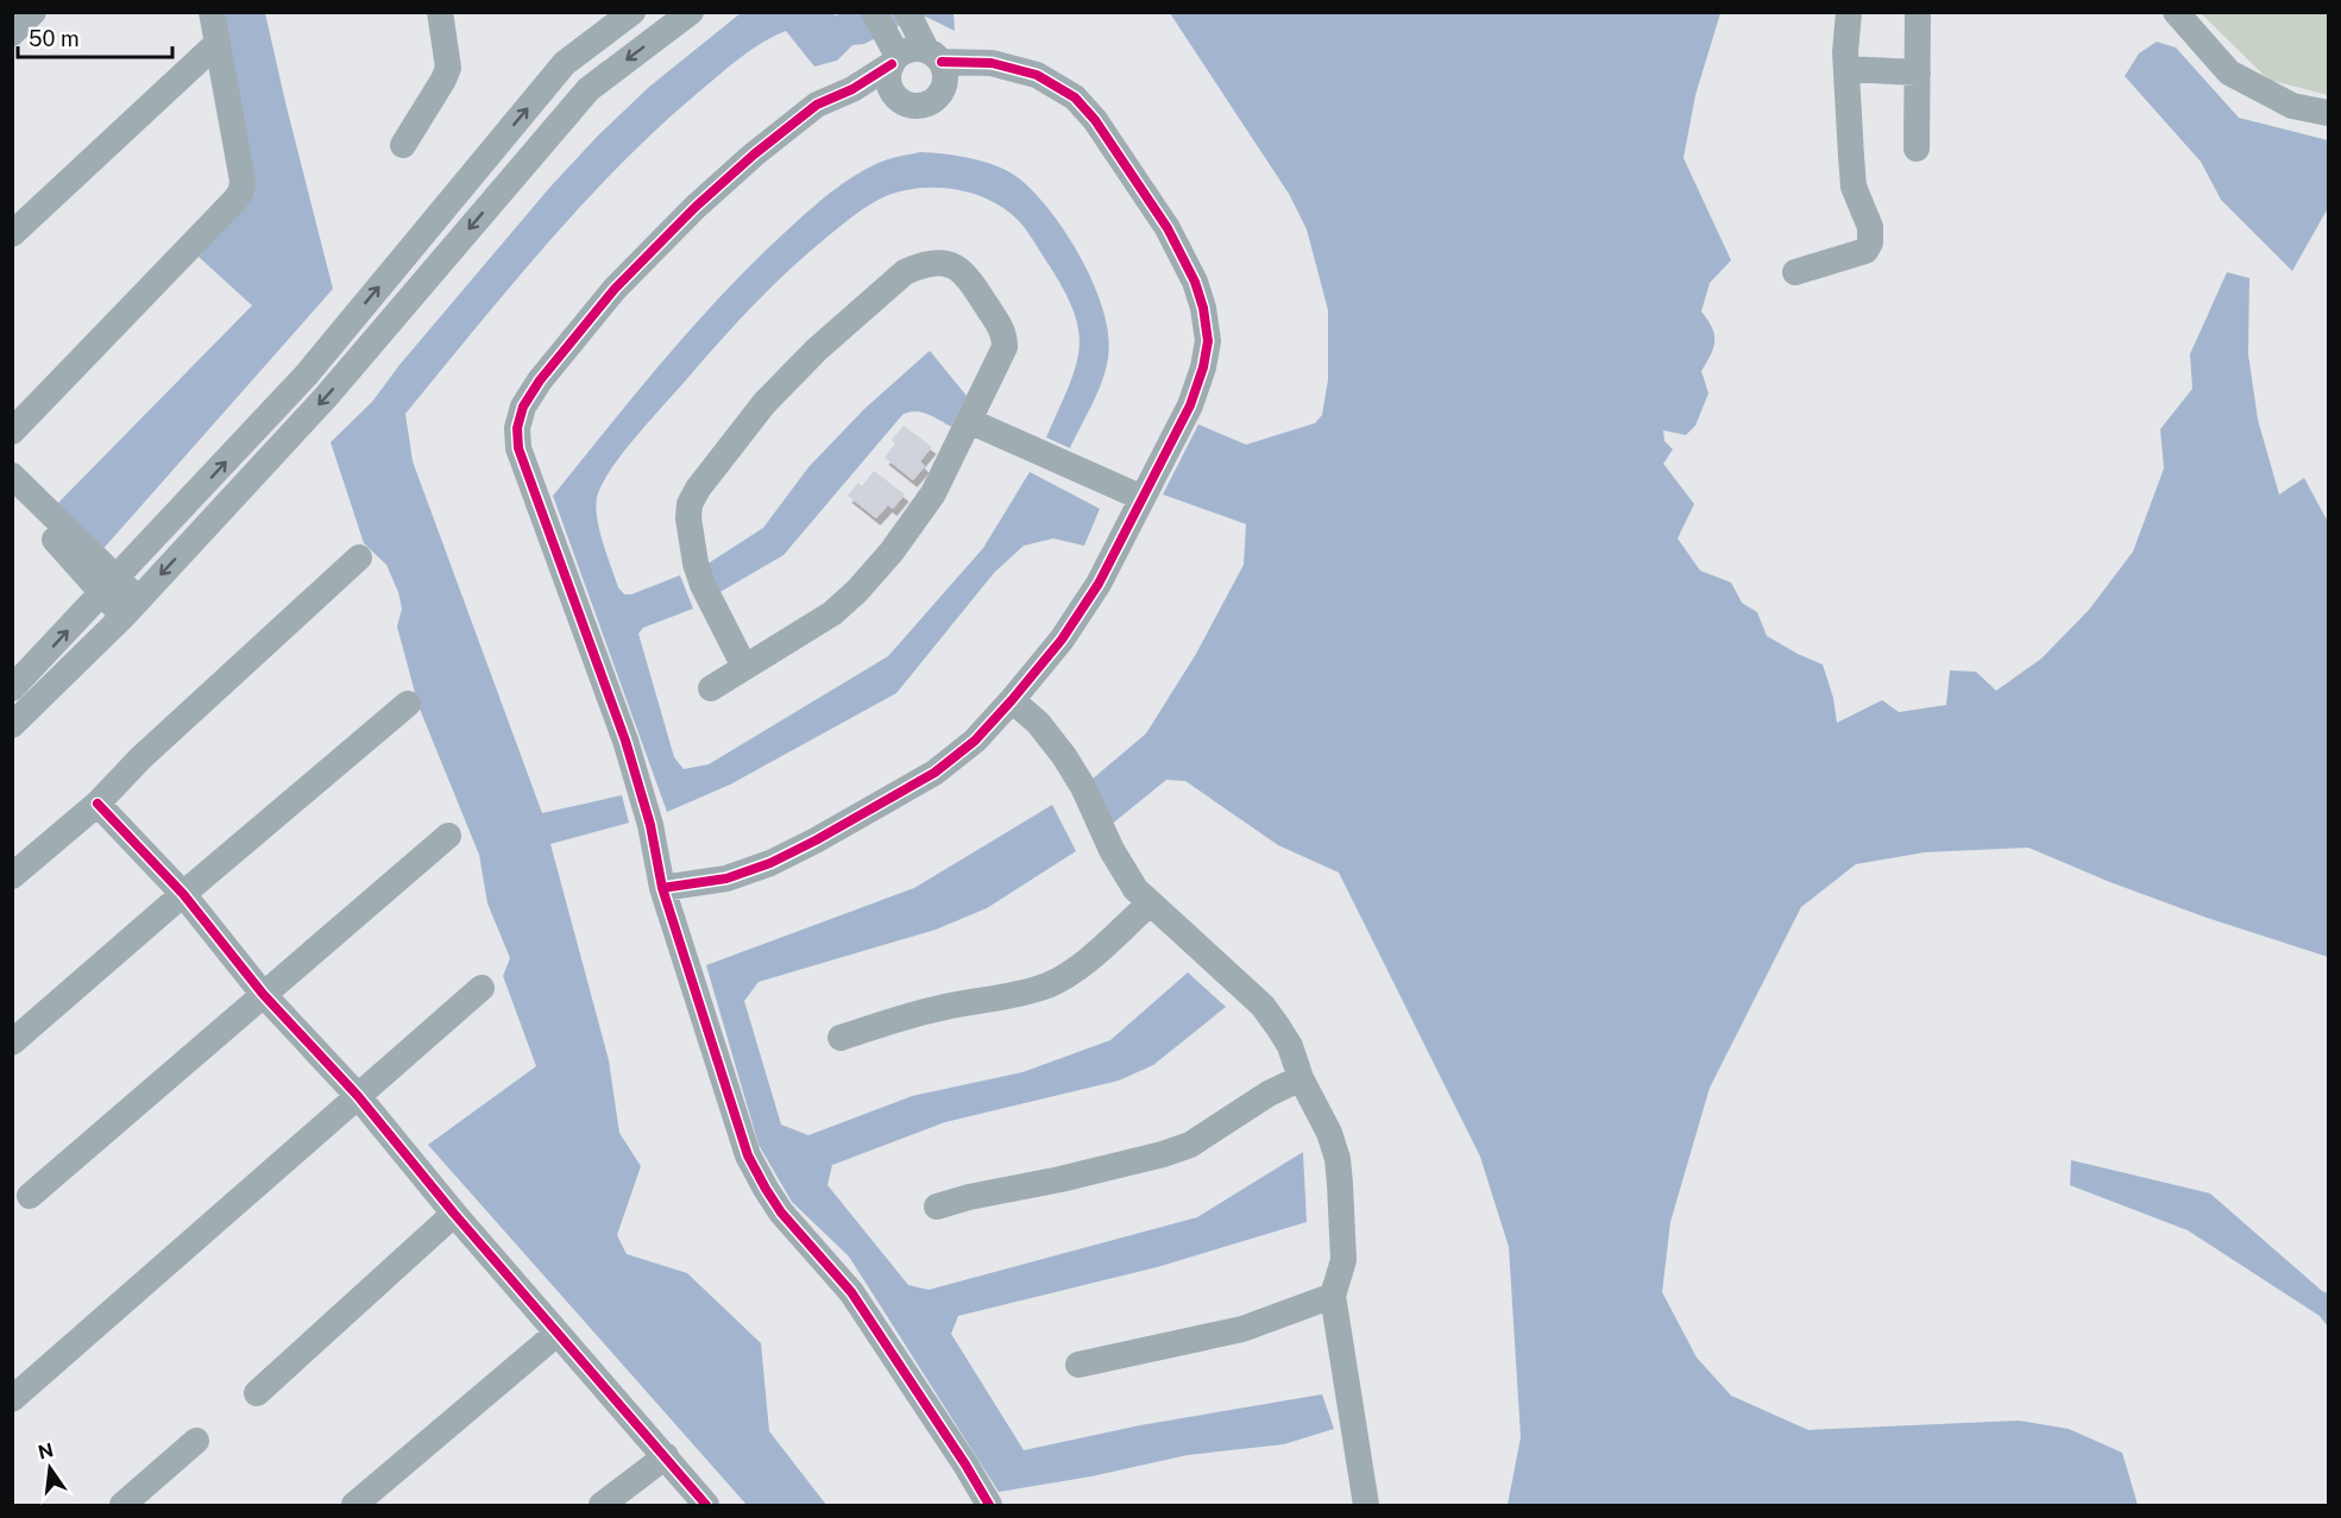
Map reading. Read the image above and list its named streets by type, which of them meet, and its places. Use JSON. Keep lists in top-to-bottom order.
{
  "scale_bar": "50 m",
  "north": "top"
}
